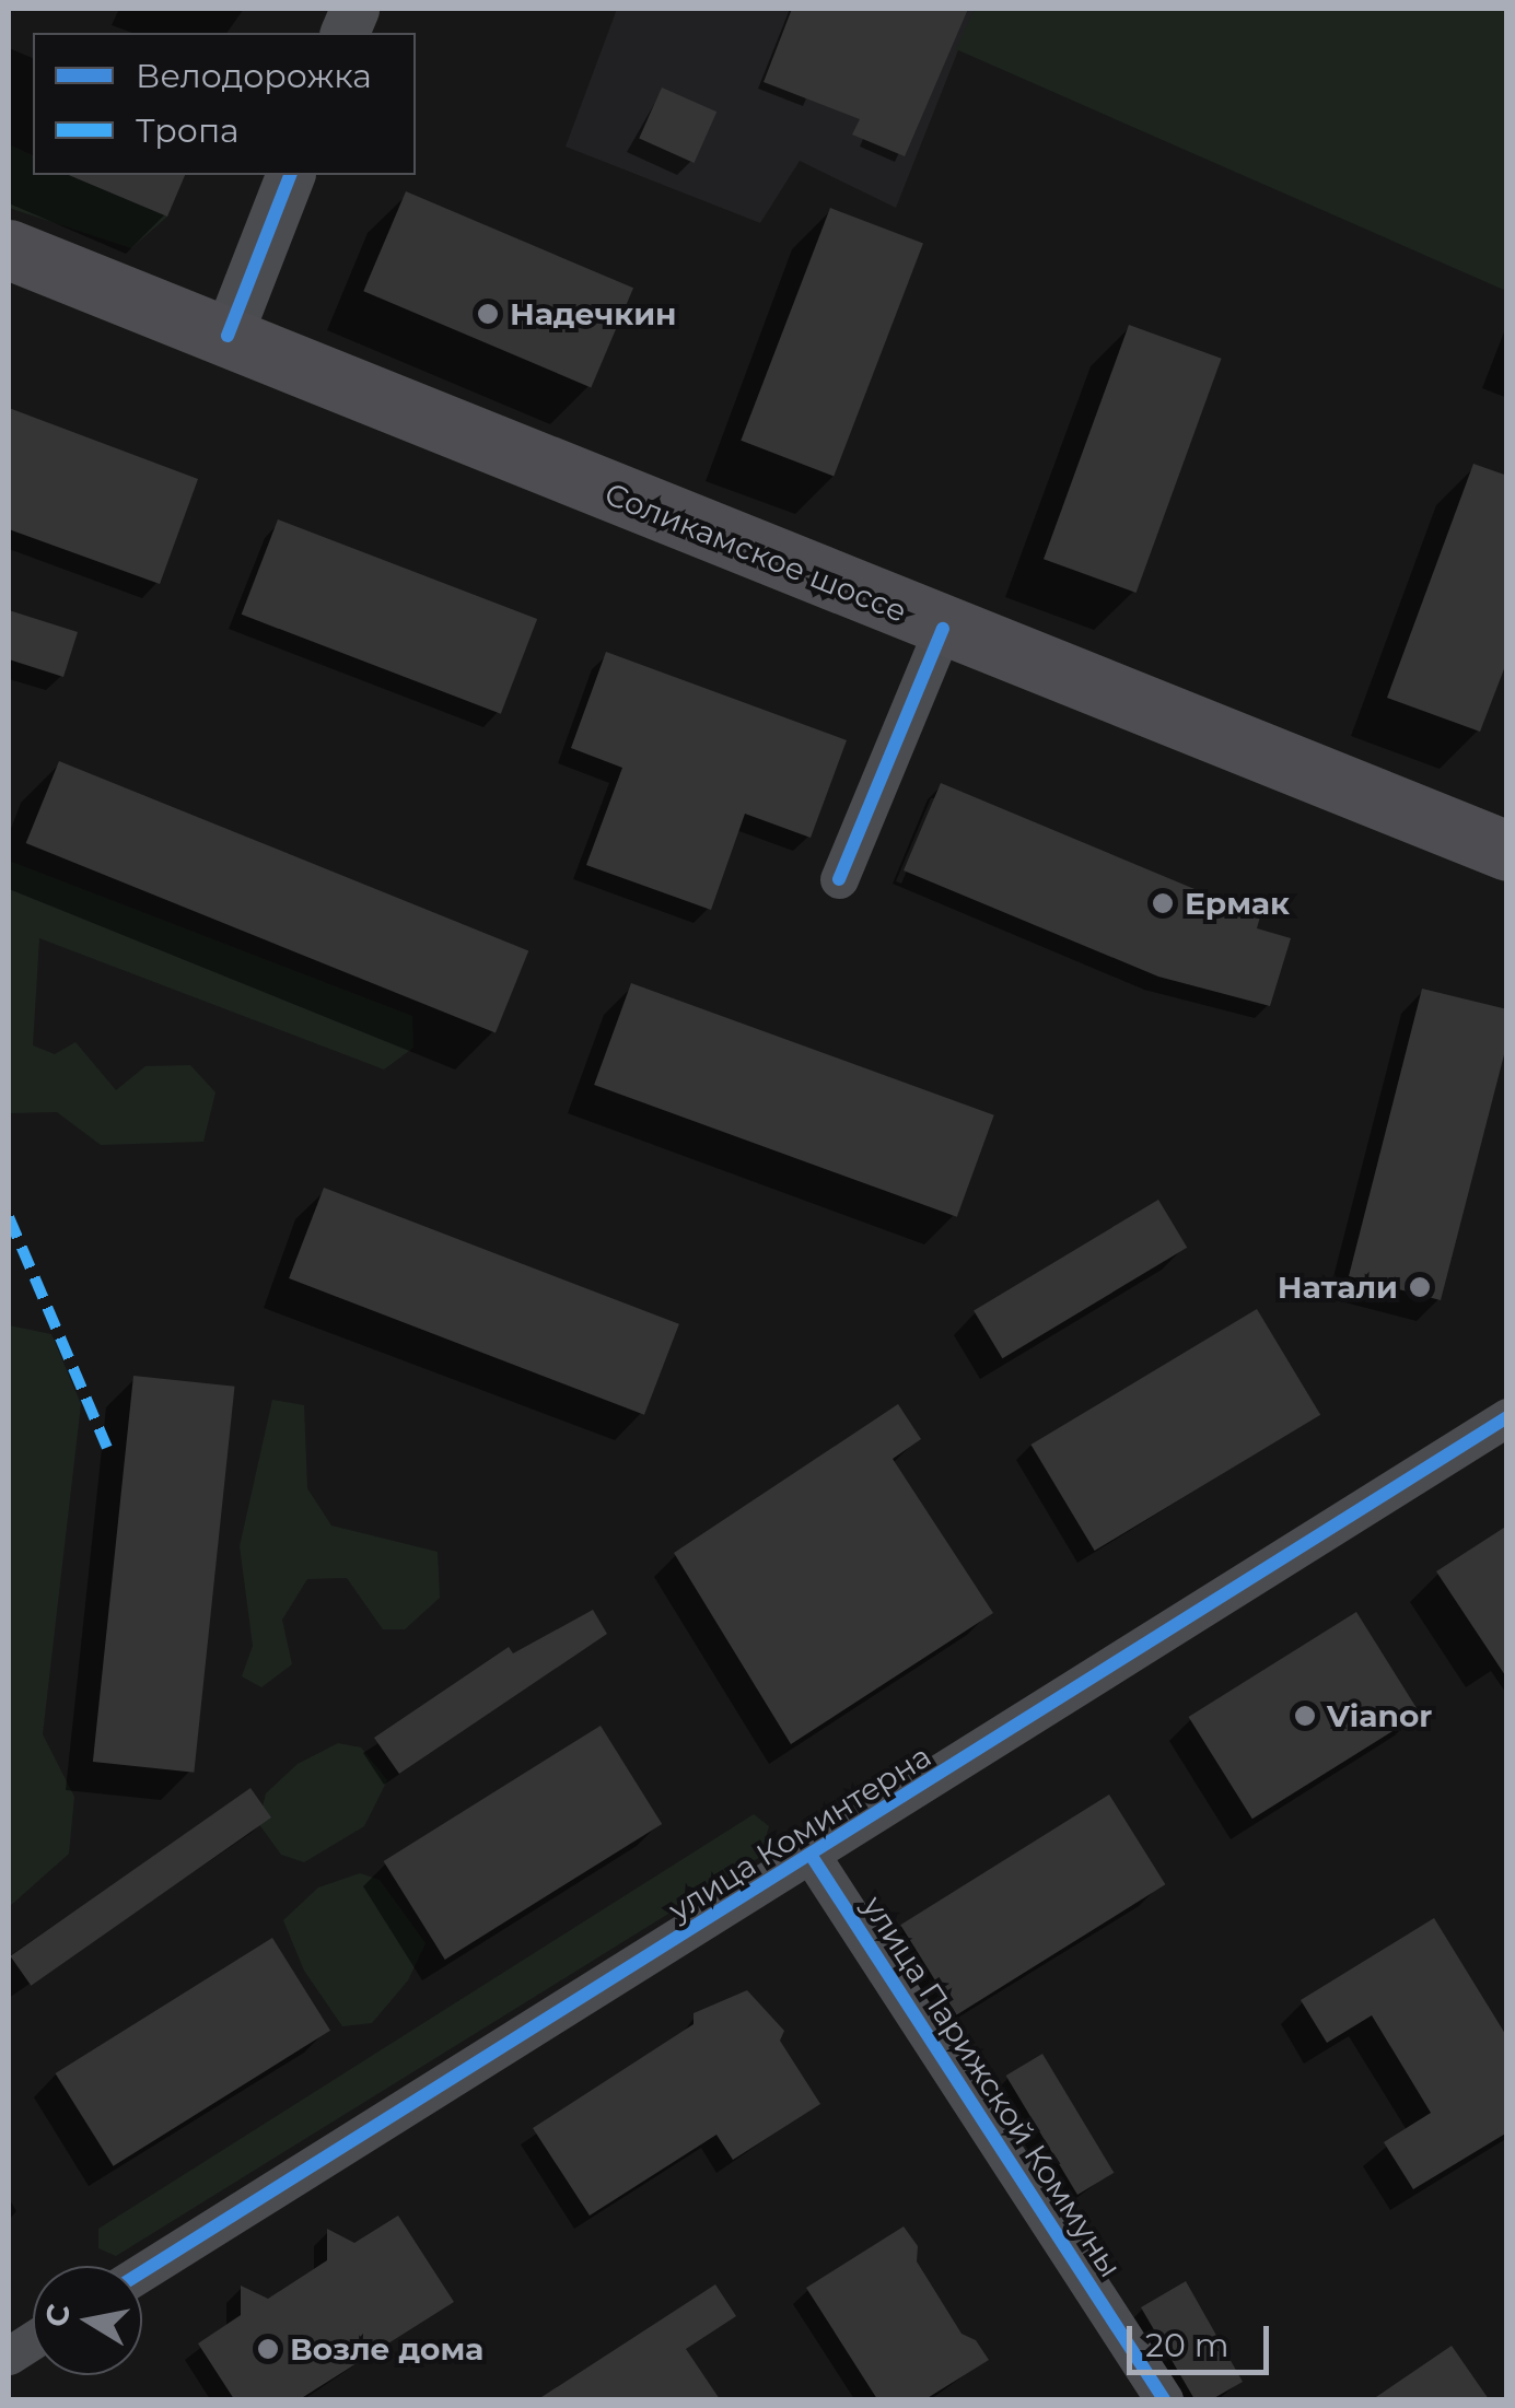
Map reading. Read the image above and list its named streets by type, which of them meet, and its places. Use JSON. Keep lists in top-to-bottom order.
{
  "streets": {
    "highway": ["Соликамское шоссе"],
    "street": ["улица Коминтерна", "улица Парижской Коммуны"]
  },
  "crossings": [
    ["улица Коминтерна", "улица Парижской Коммуны"]
  ],
  "places": [
    "Надечкин",
    "Ермак",
    "Натали",
    "Vianor",
    "Возле дома"
  ],
  "legend": ["Велодорожка", "Тропа"],
  "scale_bar": "20 m",
  "north": "left"
}
